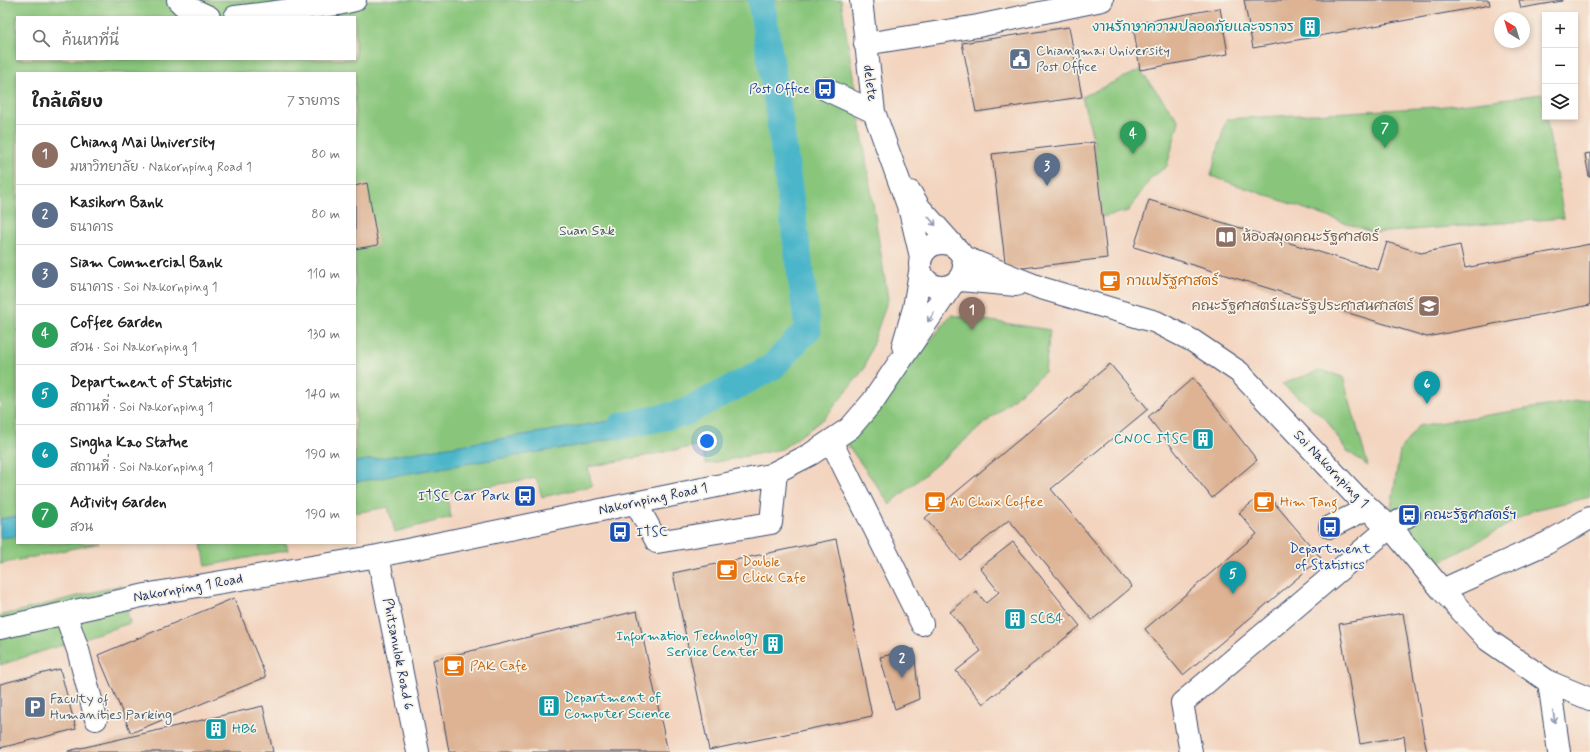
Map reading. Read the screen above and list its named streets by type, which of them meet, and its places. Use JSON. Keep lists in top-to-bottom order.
{
  "streets": {
    "street": [
      "delete",
      "Soi Nakornping 1",
      "Nakornping Road 1",
      "Nakornping 1 Road",
      "Phitsanulok Road 6"
    ]
  },
  "crossings": [
    ["Soi Nakornping 1", "Nakornping Road 1"],
    ["Nakornping Road 1", "Nakornping 1 Road"],
    ["Nakornping Road 1", "Phitsanulok Road 6"],
    ["Nakornping 1 Road", "Phitsanulok Road 6"]
  ],
  "parks": ["Suan Sak"],
  "places": {
    "building": [
      "งานรักษาความปลอดภัยและจราจร",
      "CNOC ITSC",
      "SCB4",
      "Information Technology Service Center",
      "Department of Computer Science",
      "HB6"
    ],
    "public building": ["Chiangmai University Post Office"],
    "bus stop": [
      "Post Office",
      "ITSC Car Park",
      "คณะรัฐศาสตร์ฯ",
      "Department of Statistics",
      "ITSC"
    ],
    "library": ["ห้องสมุดคณะรัฐศาสตร์"],
    "cafe": [
      "กาแฟรัฐศาสตร์",
      "Au Choix Coffee",
      "Him Tang",
      "Double Click Cafe",
      "PAK Cafe"
    ],
    "school or university": ["คณะรัฐศาสตร์และรัฐประศาสนศาสตร์"],
    "parking": ["Faculty of Humanities Parking"]
  },
  "north": "top left",
  "page": {
    "map_buttons": ["+", "−"],
    "search": "ค้นหาที่นี่",
    "heading": ["ใกล้เคียง", "7 รายการ"],
    "pins": [
      "7",
      "4",
      "3",
      "1",
      "6",
      "5",
      "2"
    ],
    "list": [
      {
        "mark": "1",
        "name": "Chiang Mai University",
        "note": "มหาวิทยาลัย · Nakornping Road 1",
        "value": "80 m"
      },
      {
        "mark": "2",
        "name": "Kasikorn Bank",
        "note": "ธนาคาร",
        "value": "80 m"
      },
      {
        "mark": "3",
        "name": "Siam Commercial Bank",
        "note": "ธนาคาร · Soi Nakornping 1",
        "value": "110 m"
      },
      {
        "mark": "4",
        "name": "Coffee Garden",
        "note": "สวน · Soi Nakornping 1",
        "value": "130 m"
      },
      {
        "mark": "5",
        "name": "Department of Statistic",
        "note": "สถานที่ · Soi Nakornping 1",
        "value": "140 m"
      },
      {
        "mark": "6",
        "name": "Singha Kao Statue",
        "note": "สถานที่ · Soi Nakornping 1",
        "value": "190 m"
      },
      {
        "mark": "7",
        "name": "Activity Garden",
        "note": "สวน",
        "value": "190 m"
      }
    ]
  }
}
